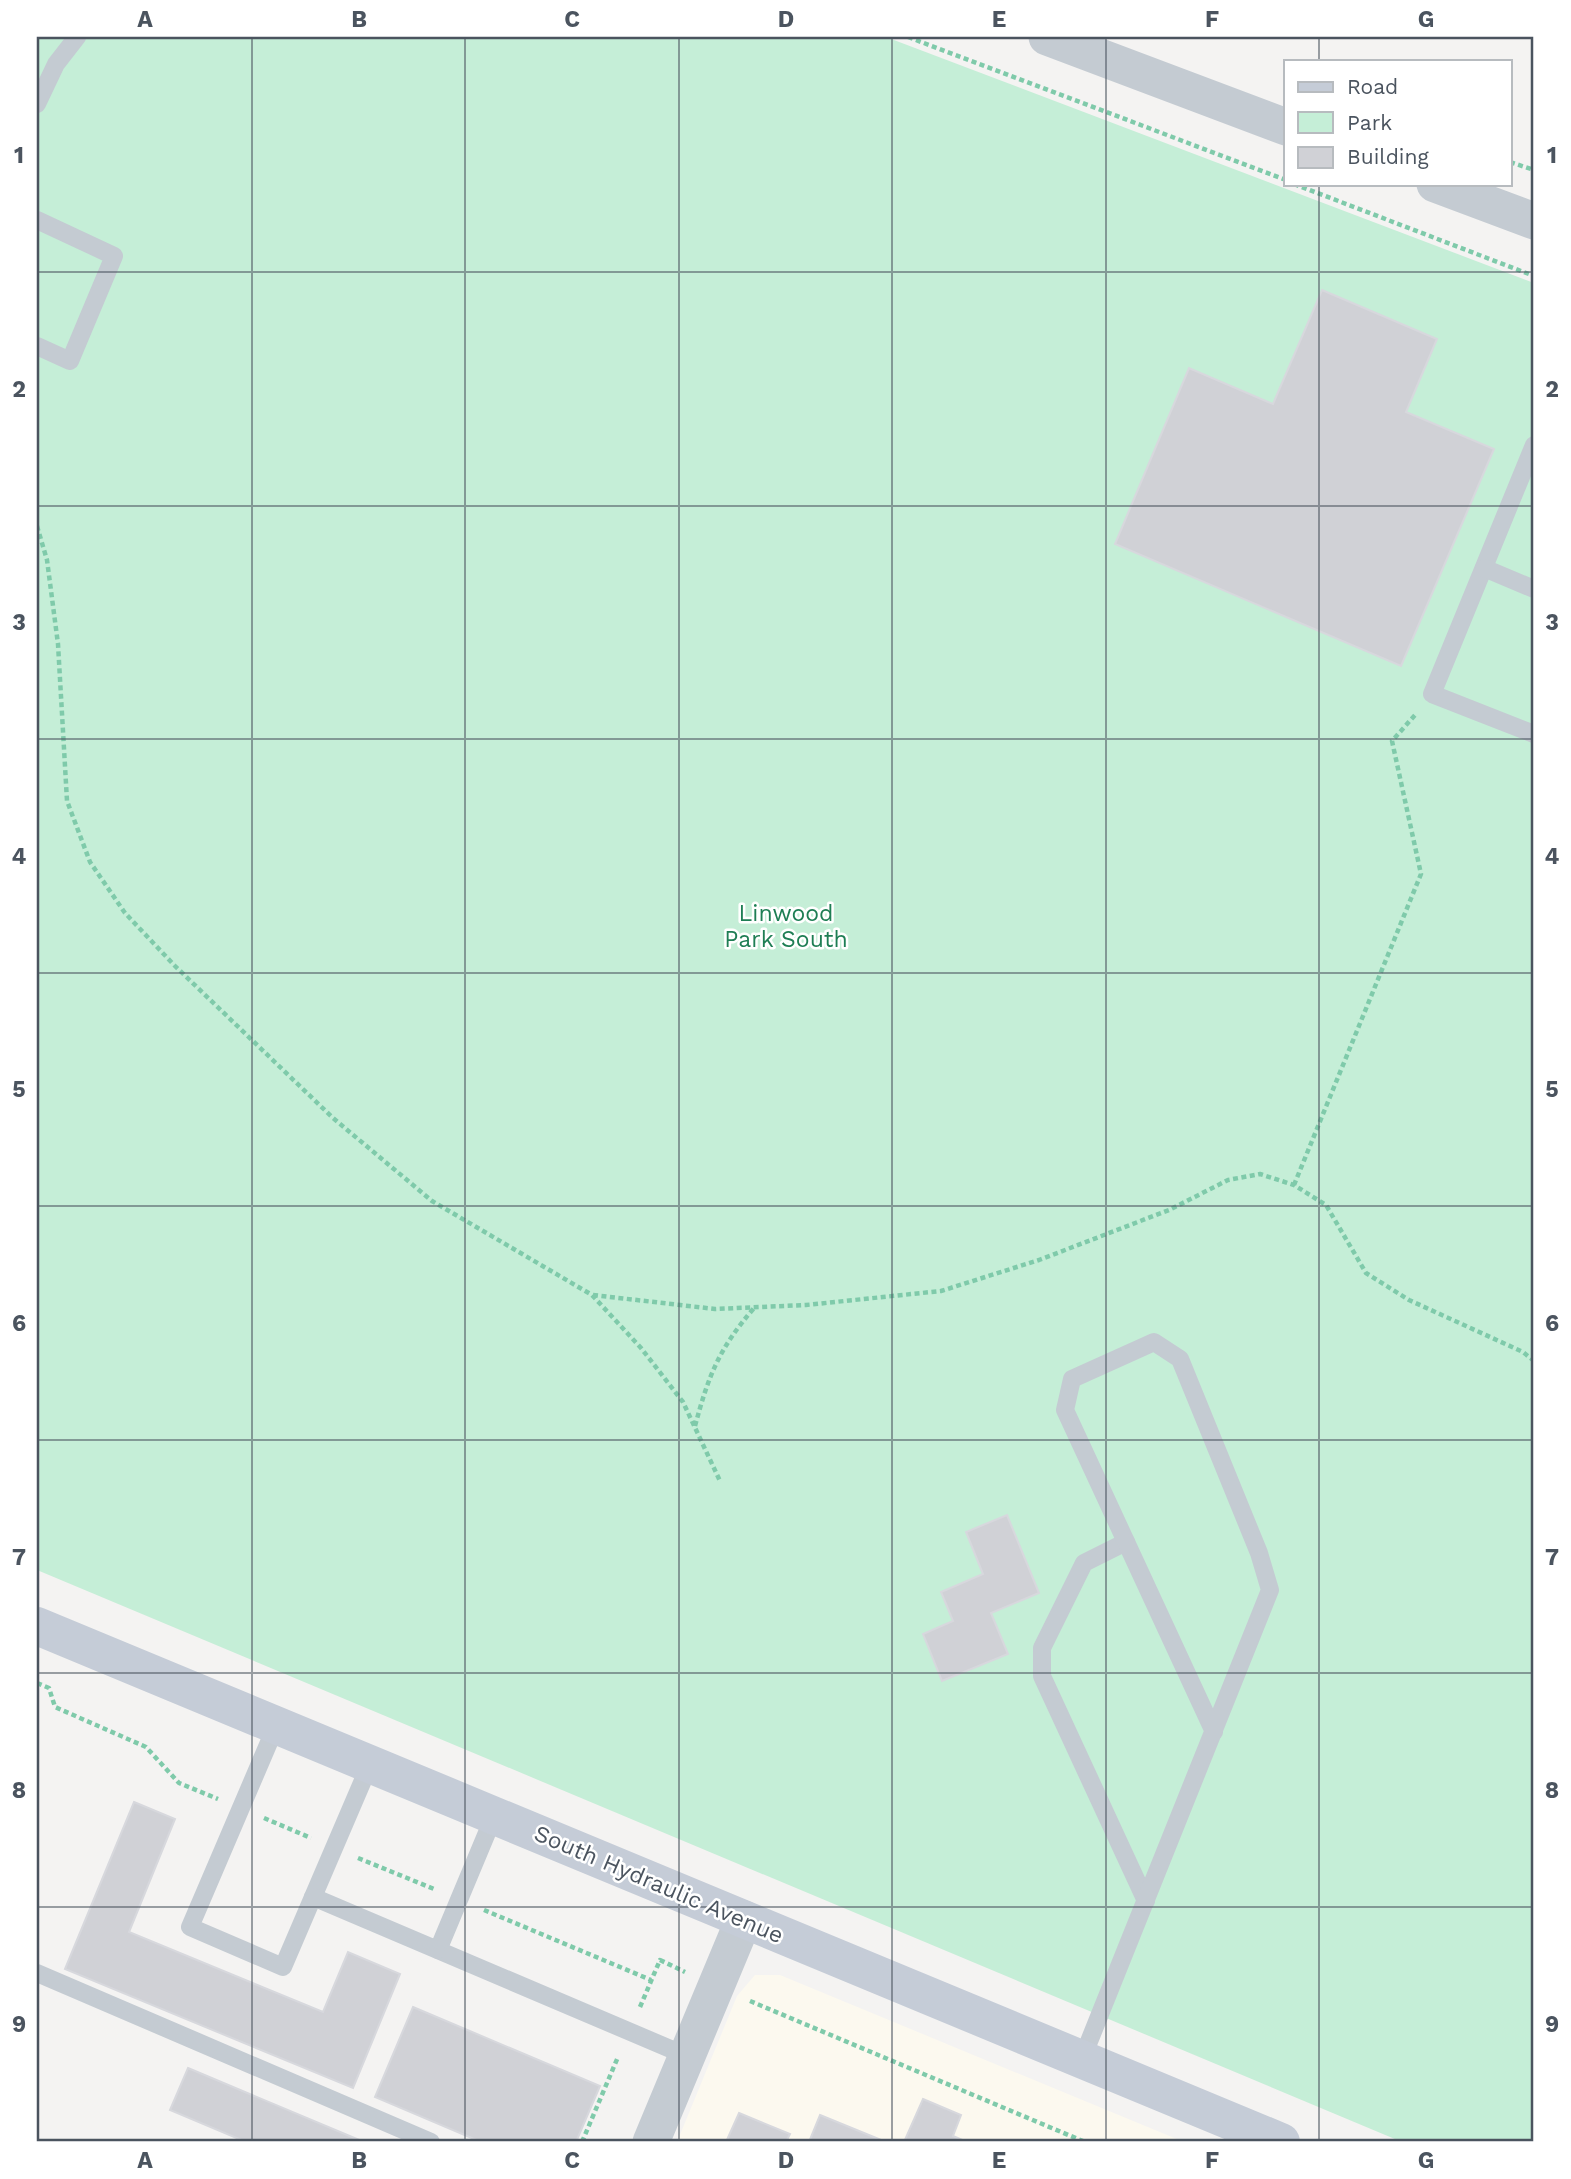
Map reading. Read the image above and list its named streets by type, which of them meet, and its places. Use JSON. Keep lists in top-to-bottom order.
{
  "streets": {
    "street": ["South Hydraulic Avenue"]
  },
  "parks": ["Linwood Park South"],
  "legend": ["Road", "Park", "Building"],
  "grid": {
    "columns": [
      "A",
      "B",
      "C",
      "D",
      "E",
      "F",
      "G"
    ],
    "rows": [
      "1",
      "2",
      "3",
      "4",
      "5",
      "6",
      "7",
      "8",
      "9"
    ]
  }
}
